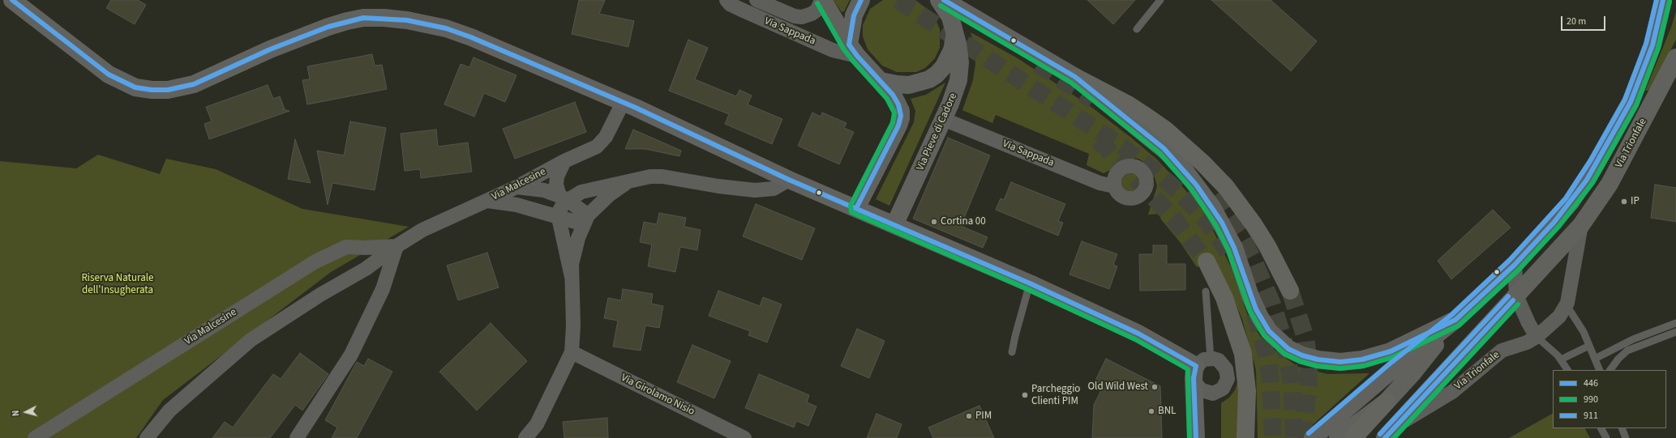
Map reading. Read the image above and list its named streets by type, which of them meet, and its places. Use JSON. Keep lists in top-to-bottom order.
{
  "streets": {
    "street": [
      "Via Sappada",
      "Via Pieve di Cadore",
      "Via Trionfale",
      "Via Malcesine",
      "Via Girolamo Nisio"
    ]
  },
  "crossings": [
    ["Via Sappada", "Via Pieve di Cadore"]
  ],
  "parks": ["Riserva Naturale dell'Insugherata"],
  "places": [
    "IP",
    "Cortina 00",
    "Old Wild West",
    "Parcheggio Clienti PIM",
    "BNL",
    "PIM"
  ],
  "lines": ["transit line 446", "transit line 911", "transit line 990"],
  "legend": ["446", "990", "911"],
  "scale_bar": "20 m",
  "north": "left"
}
